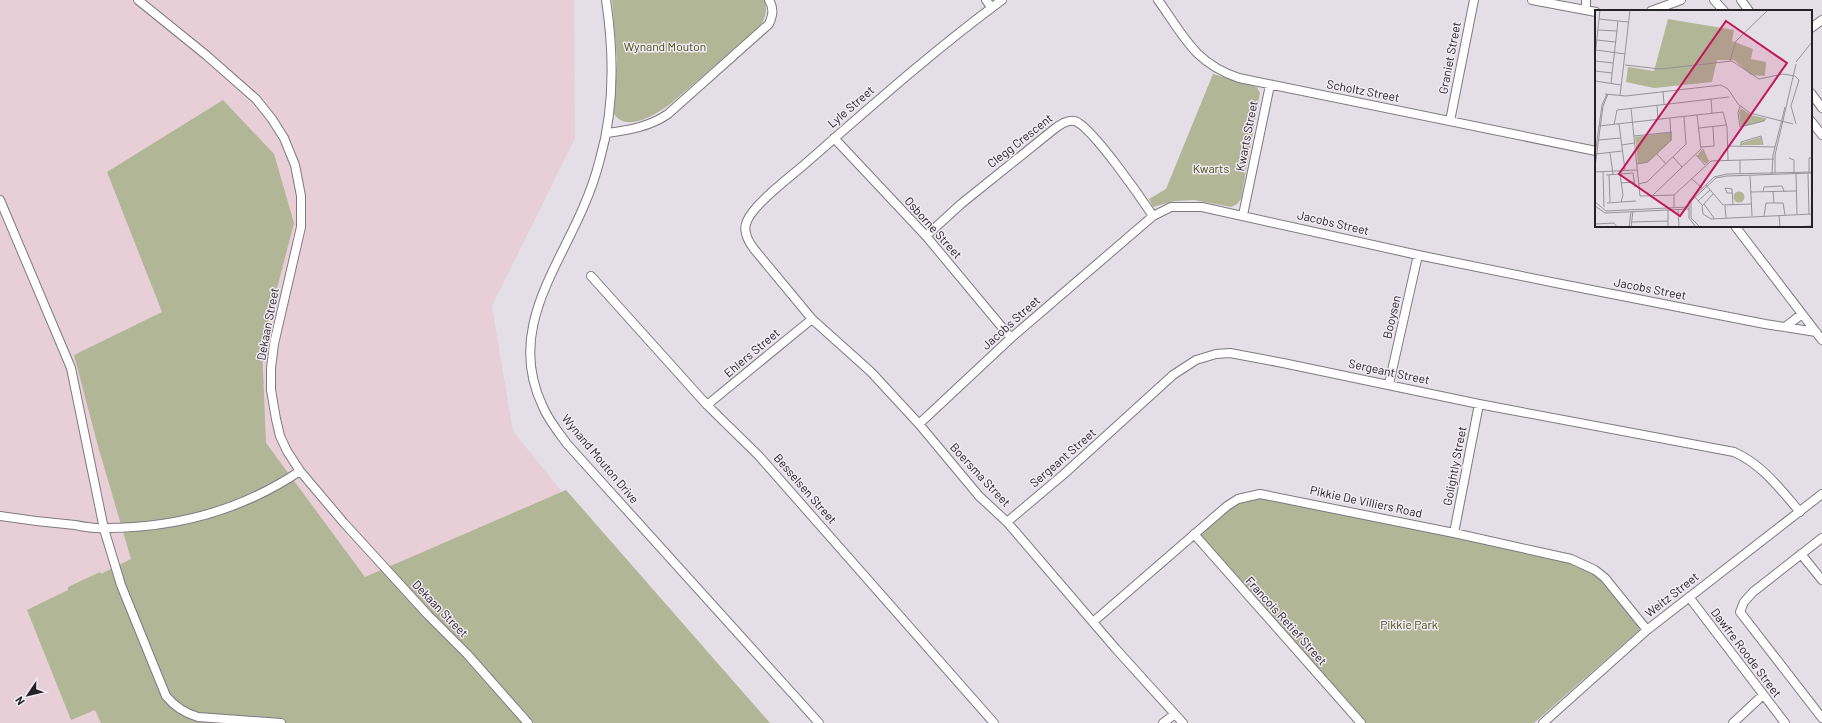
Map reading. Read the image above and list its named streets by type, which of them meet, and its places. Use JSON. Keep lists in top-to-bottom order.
{
  "streets": {
    "street": [
      "Graniet Street",
      "Scholtz Street",
      "Lyle Street",
      "Kwarts Street",
      "Clegg Crescent",
      "Jacobs Street",
      "Osborne Street",
      "Booysen",
      "Dekaan Street",
      "Ehlers Street",
      "Sergeant Street",
      "Wynand Mouton Drive",
      "Golightly Street",
      "Boersma Street",
      "Besselsen Street",
      "Pikkie De Villiers Road",
      "Weitz Street",
      "Francois Retief Street",
      "Dawfre Roode Street"
    ]
  },
  "crossings": [
    ["Graniet Street", "Scholtz Street"],
    ["Scholtz Street", "Kwarts Street"],
    ["Lyle Street", "Osborne Street"],
    ["Lyle Street", "Boersma Street"],
    ["Kwarts Street", "Jacobs Street"],
    ["Clegg Crescent", "Jacobs Street"],
    ["Clegg Crescent", "Osborne Street"],
    ["Jacobs Street", "Osborne Street"],
    ["Jacobs Street", "Booysen"],
    ["Jacobs Street", "Boersma Street"],
    ["Booysen", "Sergeant Street"],
    ["Ehlers Street", "Boersma Street"],
    ["Ehlers Street", "Besselsen Street"],
    ["Sergeant Street", "Golightly Street"],
    ["Sergeant Street", "Boersma Street"],
    ["Sergeant Street", "Weitz Street"],
    ["Golightly Street", "Pikkie De Villiers Road"],
    ["Boersma Street", "Pikkie De Villiers Road"],
    ["Pikkie De Villiers Road", "Weitz Street"],
    ["Pikkie De Villiers Road", "Francois Retief Street"],
    ["Weitz Street", "Dawfre Roode Street"]
  ],
  "parks": ["Wynand Mouton", "Kwarts", "Pikkie Park"],
  "north": "bottom left"
}
